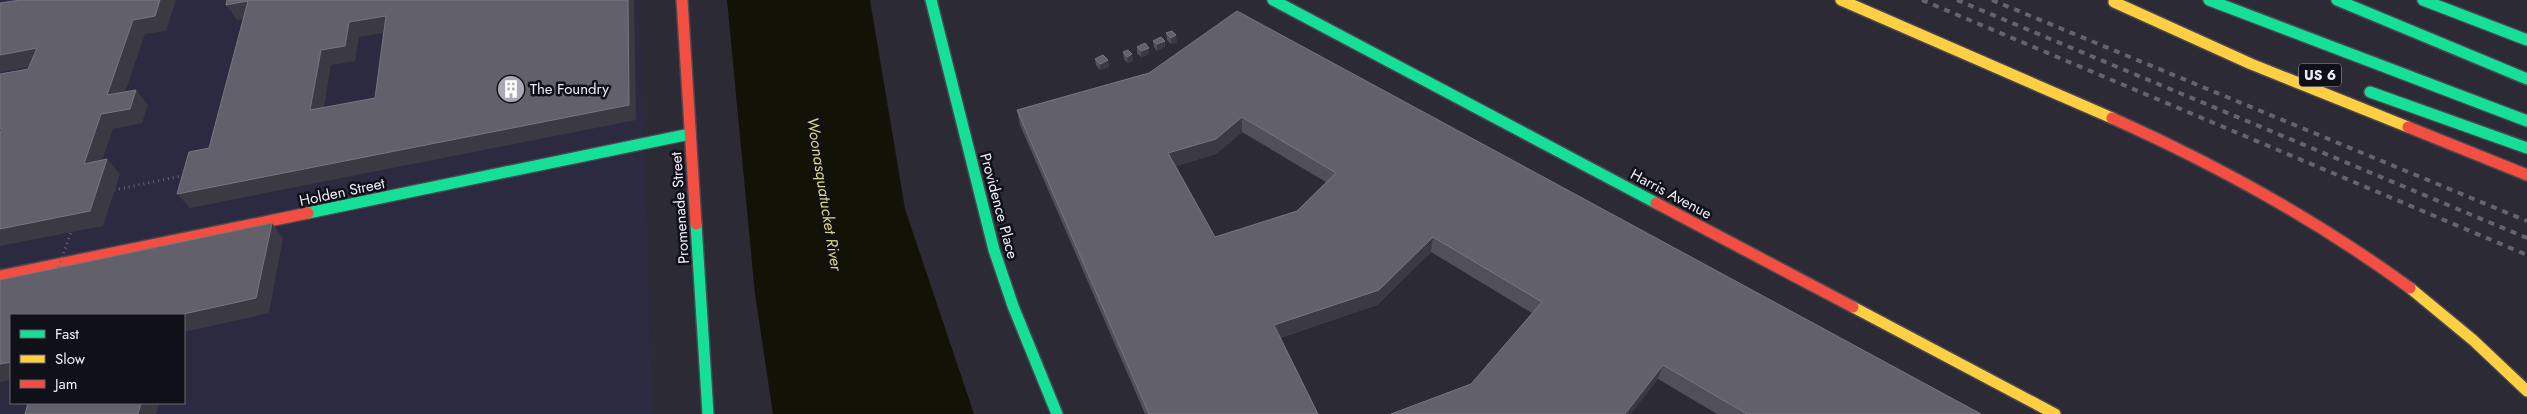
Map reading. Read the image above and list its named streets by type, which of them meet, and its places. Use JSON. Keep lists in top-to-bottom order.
{
  "streets": {
    "main road": [
      "US 6",
      "Holden Street",
      "Harris Avenue",
      "Providence Place",
      "Promenade Street"
    ]
  },
  "crossings": [
    ["Holden Street", "Promenade Street"]
  ],
  "water": ["Woonasquatucket River"],
  "places": {
    "building": ["The Foundry"]
  },
  "legend": ["Fast", "Slow", "Jam"]
}
